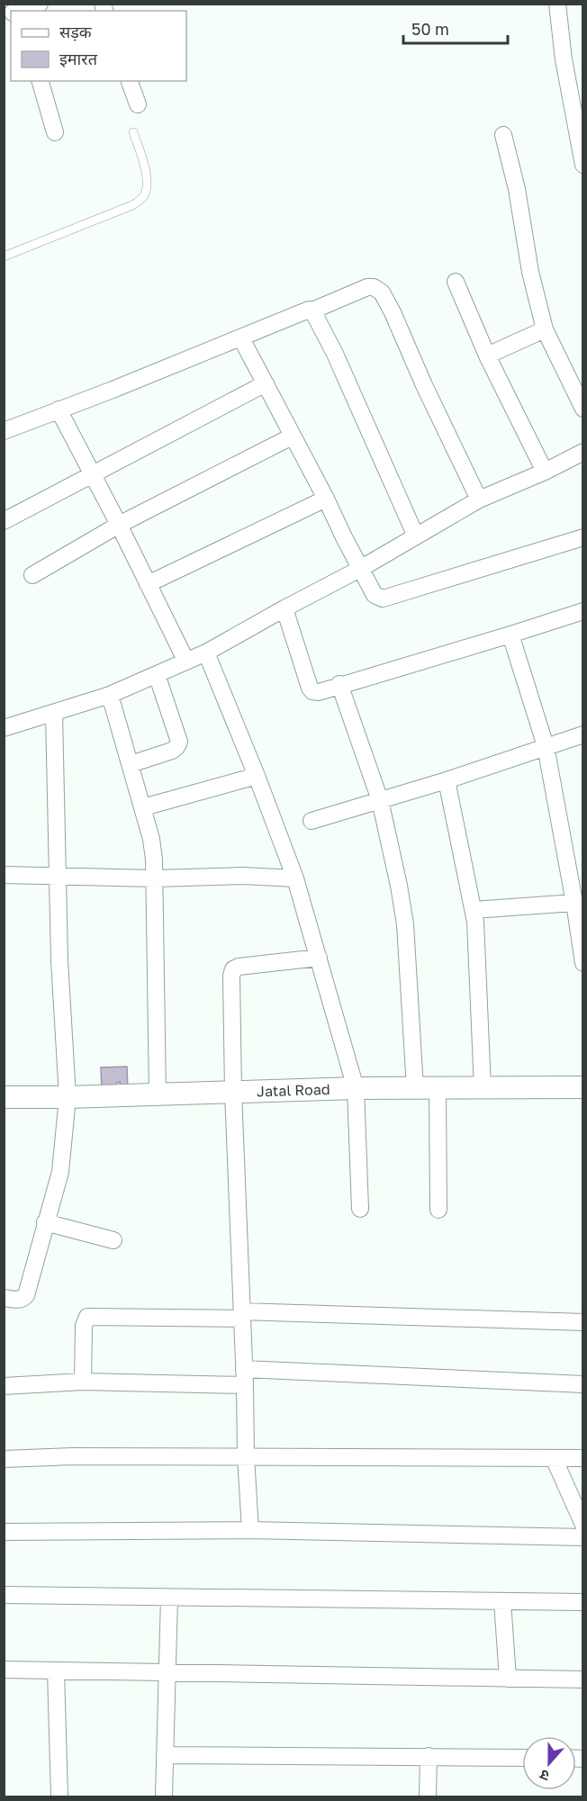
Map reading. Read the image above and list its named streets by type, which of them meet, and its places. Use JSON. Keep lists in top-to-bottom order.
{
  "streets": {
    "main road": ["Jatal Road"]
  },
  "legend": ["सड़क", "इमारत"],
  "scale_bar": "50 m",
  "north": "bottom"
}
